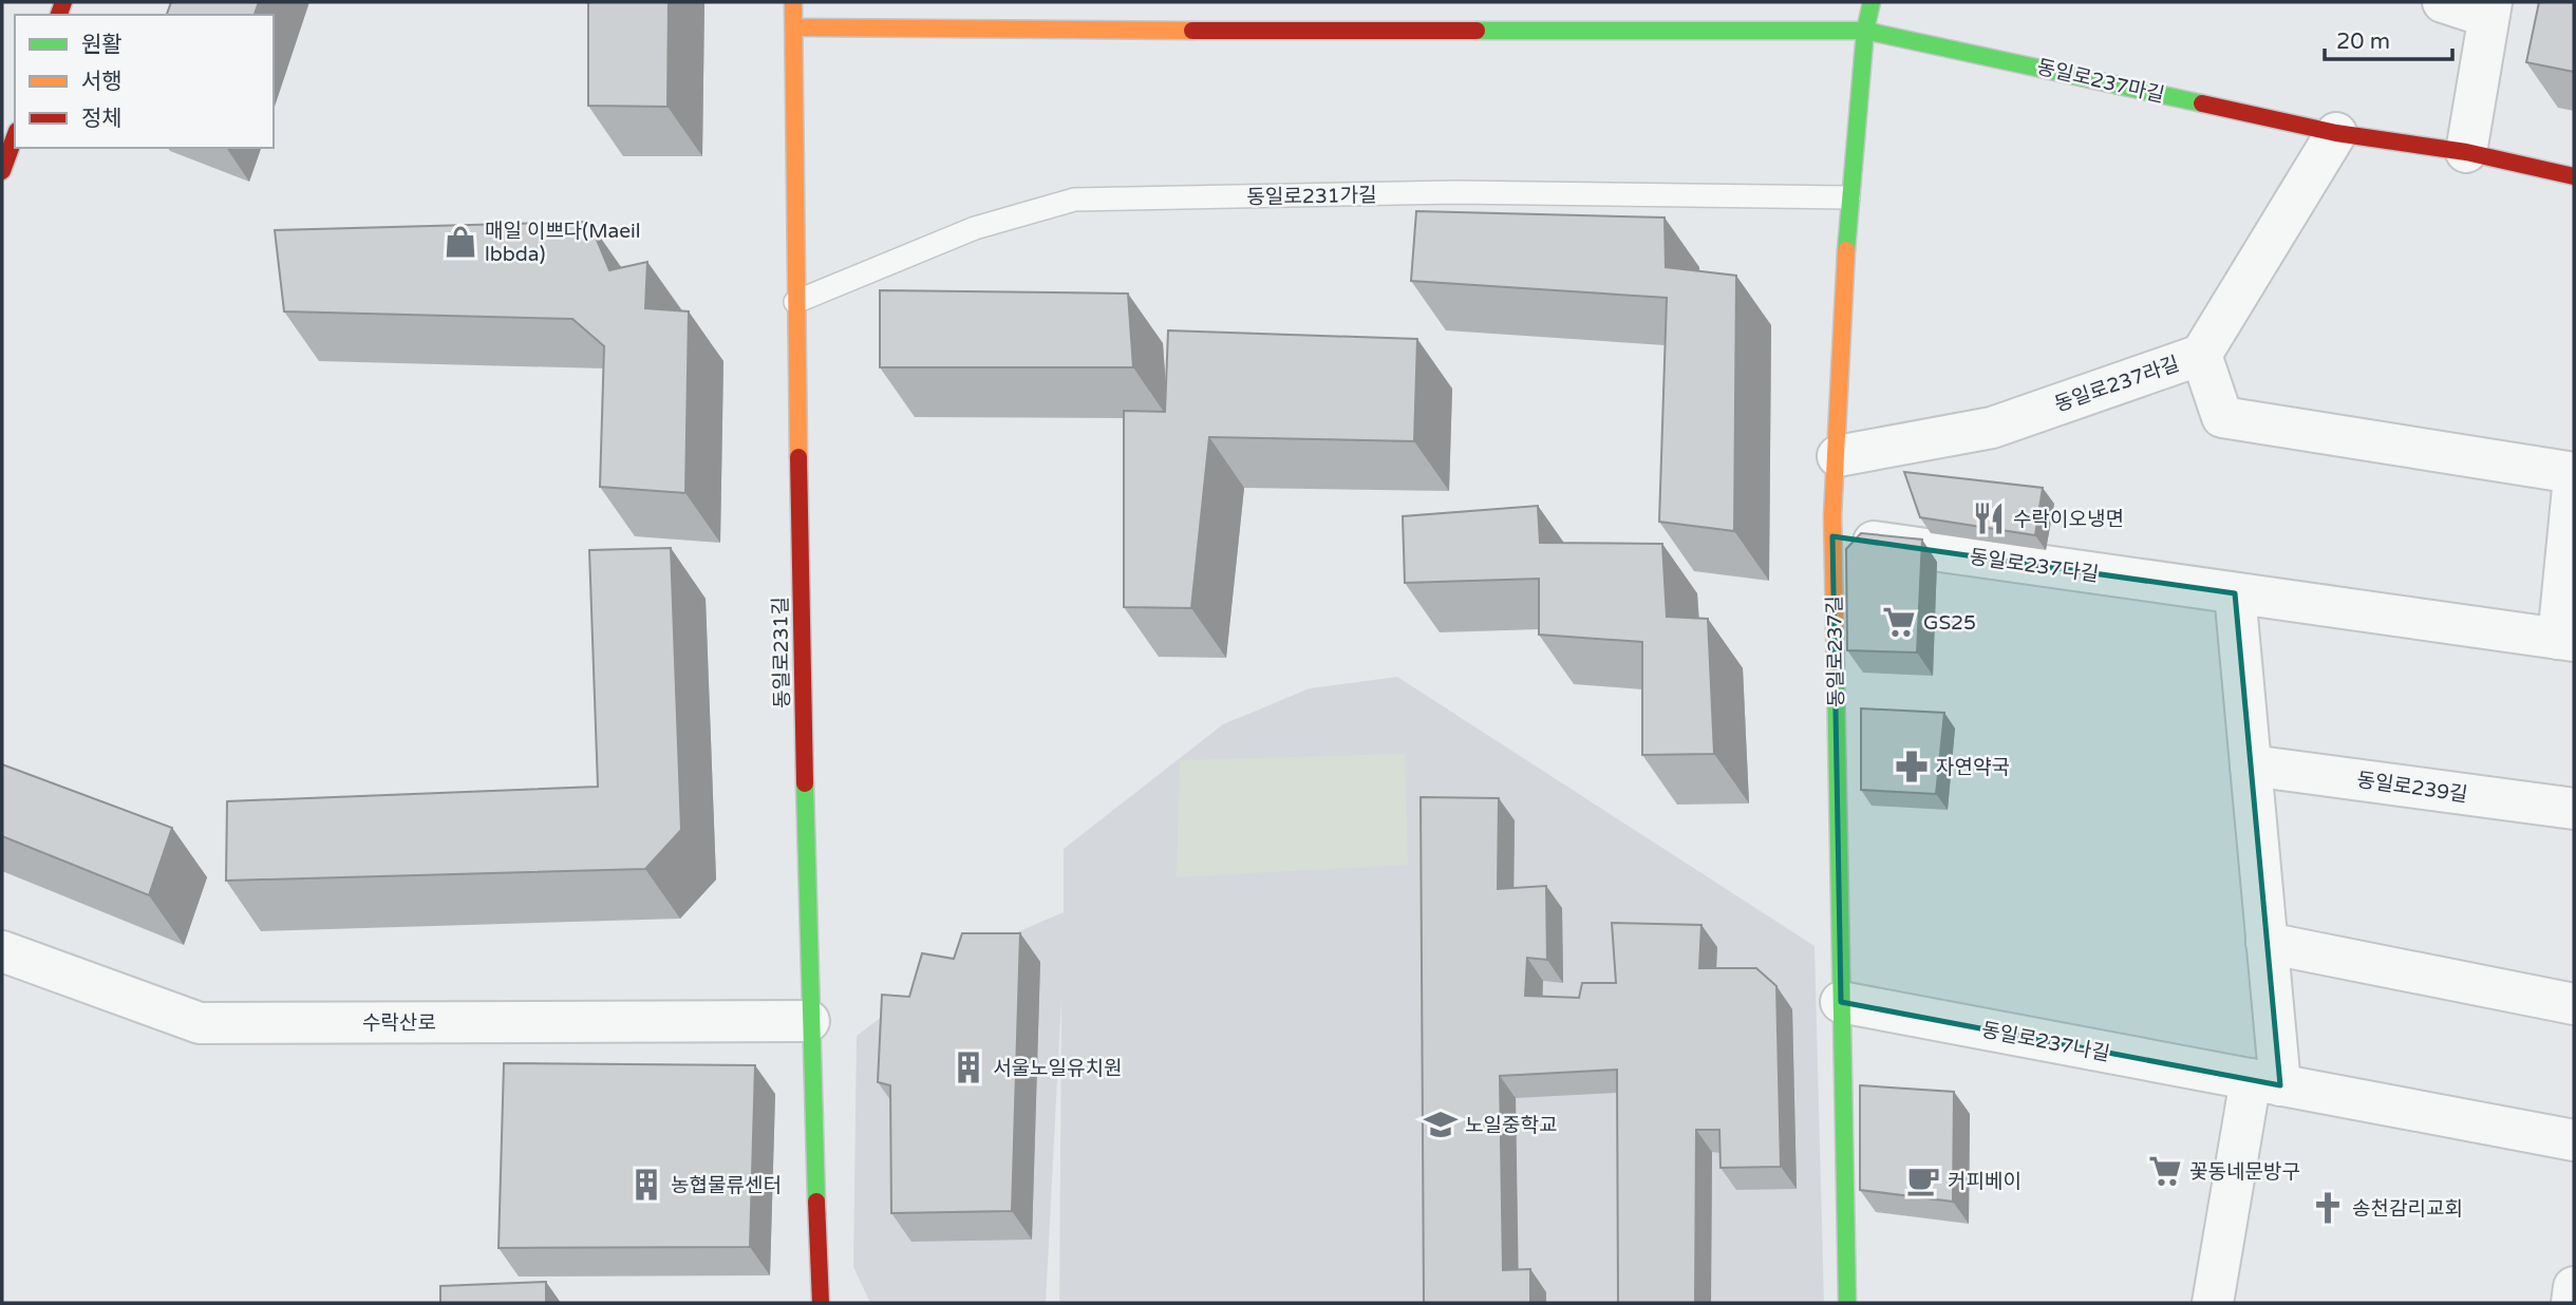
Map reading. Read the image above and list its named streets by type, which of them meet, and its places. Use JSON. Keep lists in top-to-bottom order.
{
  "streets": {
    "street": [
      "동일로237마길",
      "동일로237라길",
      "동일로237다길",
      "동일로237길",
      "동일로231길",
      "동일로239길",
      "수락산로",
      "동일로237나길"
    ],
    "lane": ["동일로231가길"]
  },
  "crossings": [
    ["동일로237마길", "동일로237길"],
    ["동일로237마길", "동일로231길"],
    ["동일로231가길", "동일로237길"],
    ["동일로231가길", "동일로231길"],
    ["동일로237라길", "동일로237다길"],
    ["동일로237라길", "동일로237길"],
    ["동일로237다길", "동일로237길"],
    ["동일로237길", "동일로237나길"],
    ["동일로231길", "수락산로"]
  ],
  "places": {
    "shop": ["매일 이쁘다(Maeil lbbda)"],
    "restaurant": ["수락이오냉면"],
    "supermarket": ["GS25", "꽃동네문방구"],
    "pharmacy": ["자연약국"],
    "building": ["서울노일유치원", "농협물류센터"],
    "school or university": ["노일중학교"],
    "cafe": ["커피베이"],
    "church": ["송천감리교회"]
  },
  "legend": ["원활", "서행", "정체"],
  "scale_bar": "20 m"
}
